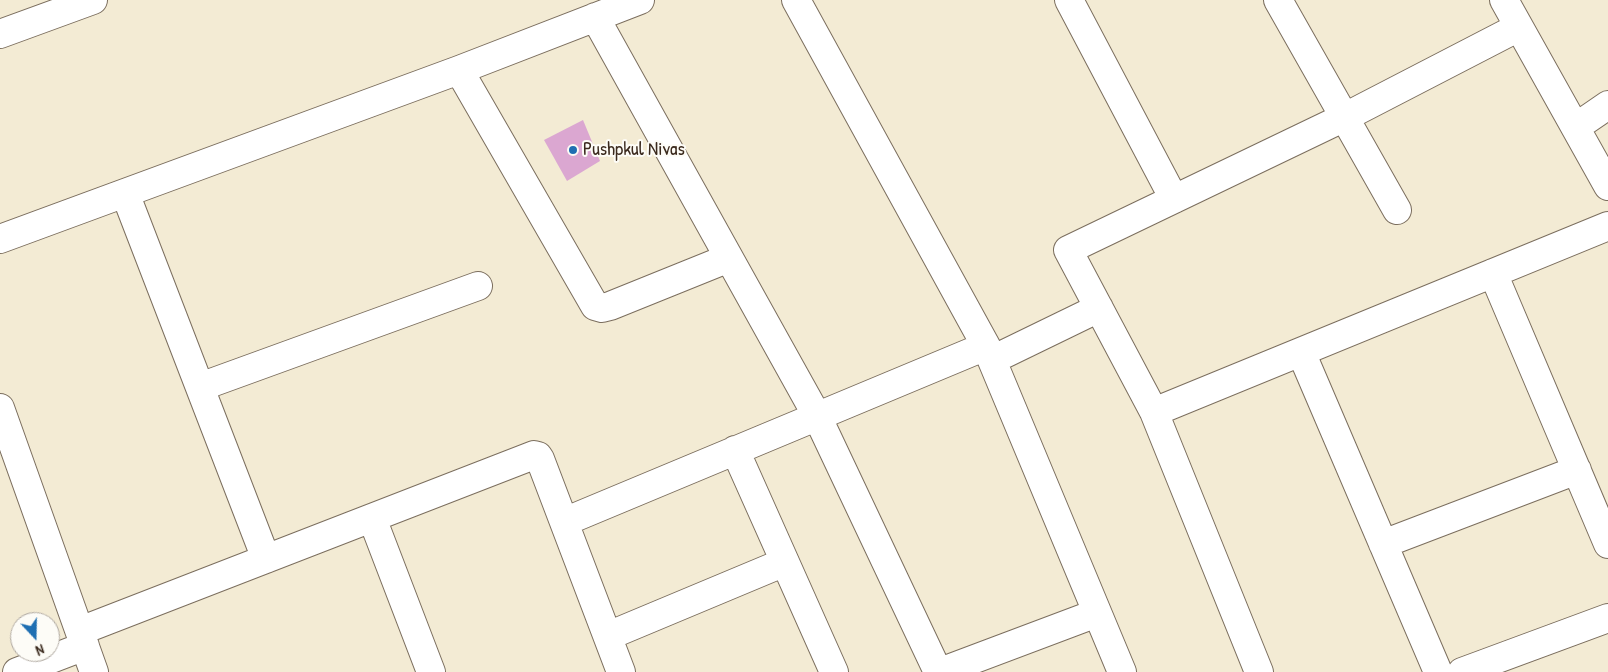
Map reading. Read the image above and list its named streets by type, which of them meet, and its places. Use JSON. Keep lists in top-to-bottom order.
{
  "places": ["Pushpkul Nivas"],
  "north": "bottom"
}
